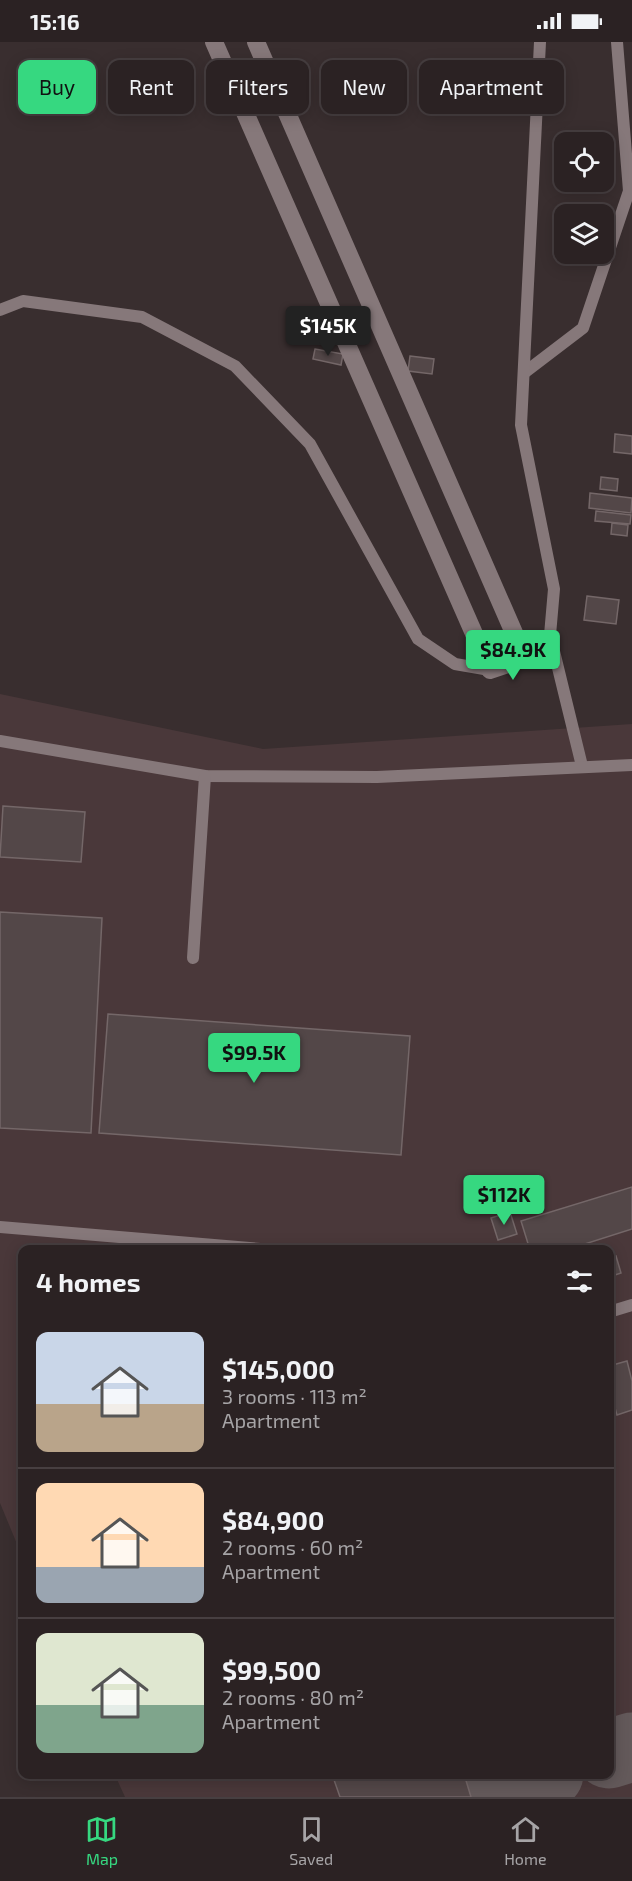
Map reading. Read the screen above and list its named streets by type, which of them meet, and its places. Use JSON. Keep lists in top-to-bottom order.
{
  "page": {
    "status": "15:16",
    "chip": [
      "Buy",
      "Rent",
      "Filters",
      "New",
      "Apartment"
    ],
    "price": [
      "$145K",
      "$84.9K",
      "$99.5K",
      "$112K"
    ],
    "heading": "4 homes",
    "list": [
      {
        "name": "$145,000",
        "note": "3 rooms · 113 m² · Apartment"
      },
      {
        "name": "$84,900",
        "note": "2 rooms · 60 m² · Apartment"
      },
      {
        "name": "$99,500",
        "note": "2 rooms · 80 m² · Apartment"
      }
    ],
    "tabs": ["Map", "Saved", "Home"]
  }
}
